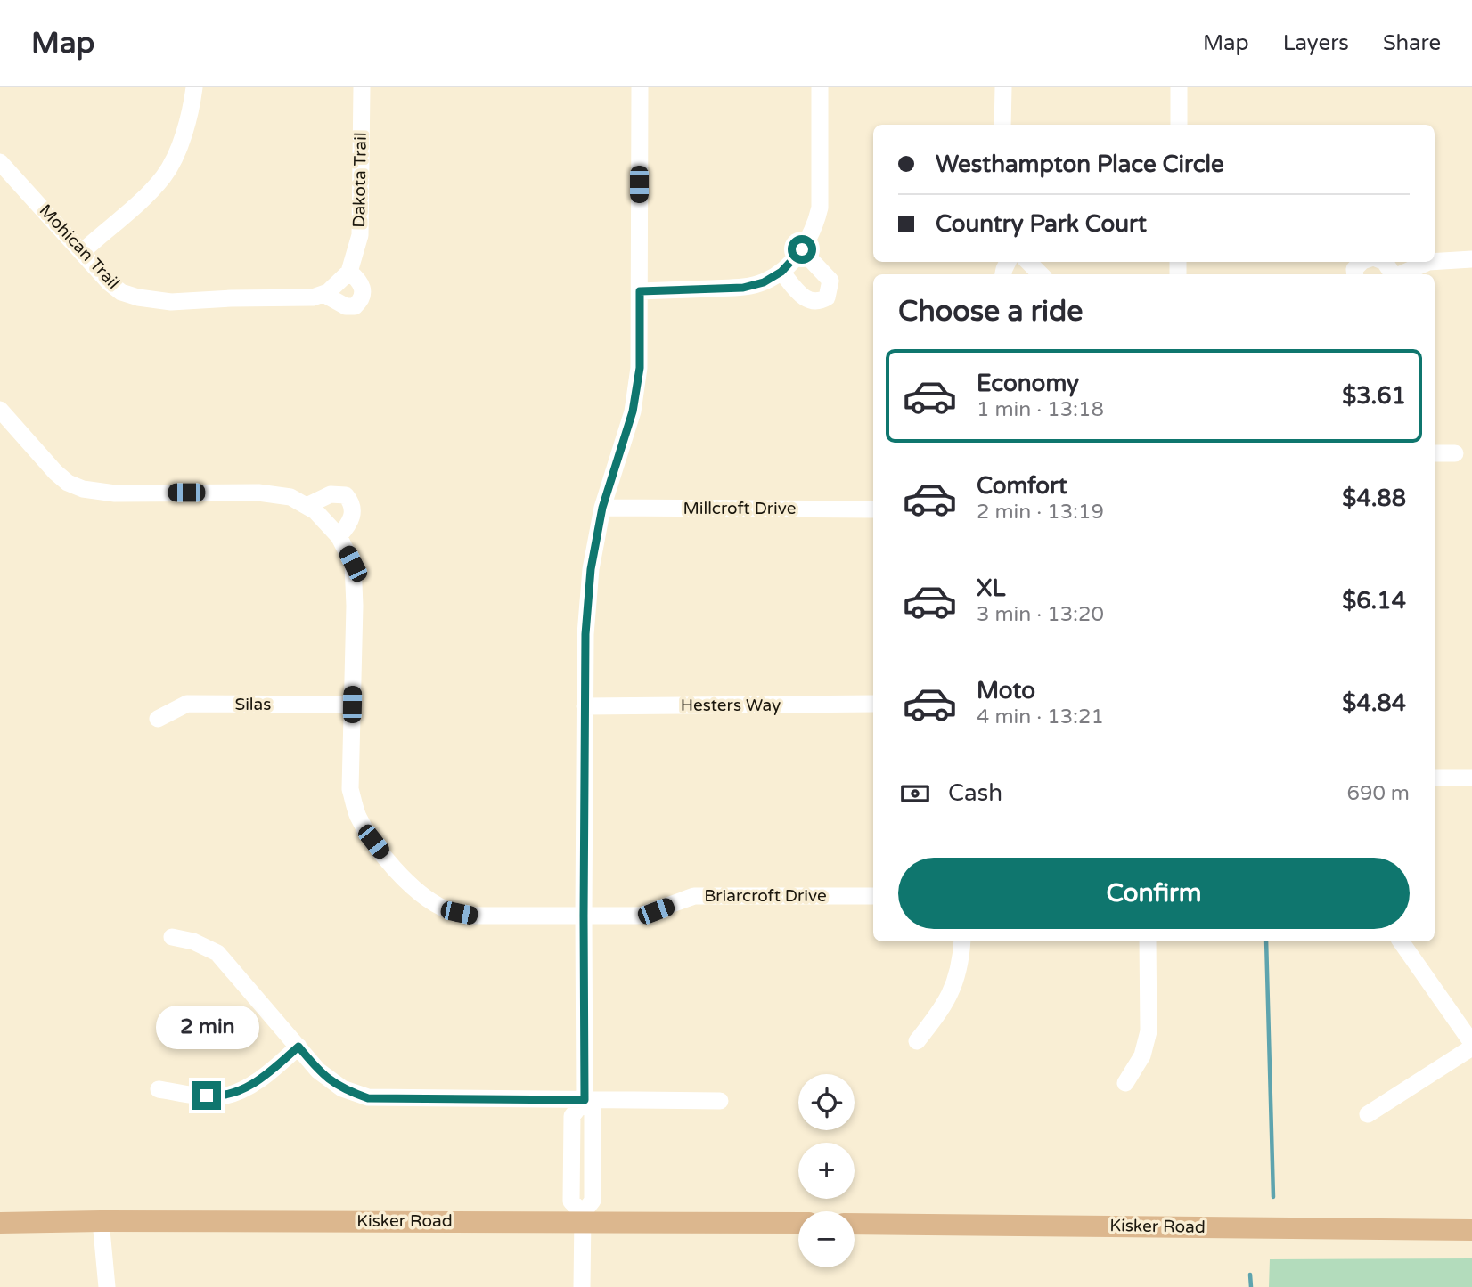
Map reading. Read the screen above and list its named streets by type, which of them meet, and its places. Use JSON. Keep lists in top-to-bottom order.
{
  "streets": {
    "main road": ["Kisker Road"],
    "street": [
      "Dakota Trail",
      "Mohican Trail",
      "Millcroft Drive",
      "Silas",
      "Hesters Way",
      "Briarcroft Drive"
    ]
  },
  "crossings": [
    ["Silas", "Briarcroft Drive"]
  ],
  "page": {
    "header": "Map",
    "nav": ["Map", "Layers", "Share"],
    "banner": ["Westhampton Place Circle", "Country Park Court"],
    "heading": "Choose a ride",
    "list": [
      {
        "name": "Economy",
        "note": "1 min · 13:18",
        "value": "$3.61"
      },
      {
        "name": "Comfort",
        "note": "2 min · 13:19",
        "value": "$4.88"
      },
      {
        "name": "XL",
        "note": "3 min · 13:20",
        "value": "$6.14"
      },
      {
        "name": "Moto",
        "note": "4 min · 13:21",
        "value": "$4.84"
      }
    ],
    "pay": ["Cash", "690 m"],
    "buttons": "Confirm",
    "bubble": "2 min",
    "map_buttons": ["+", "−"]
  }
}
